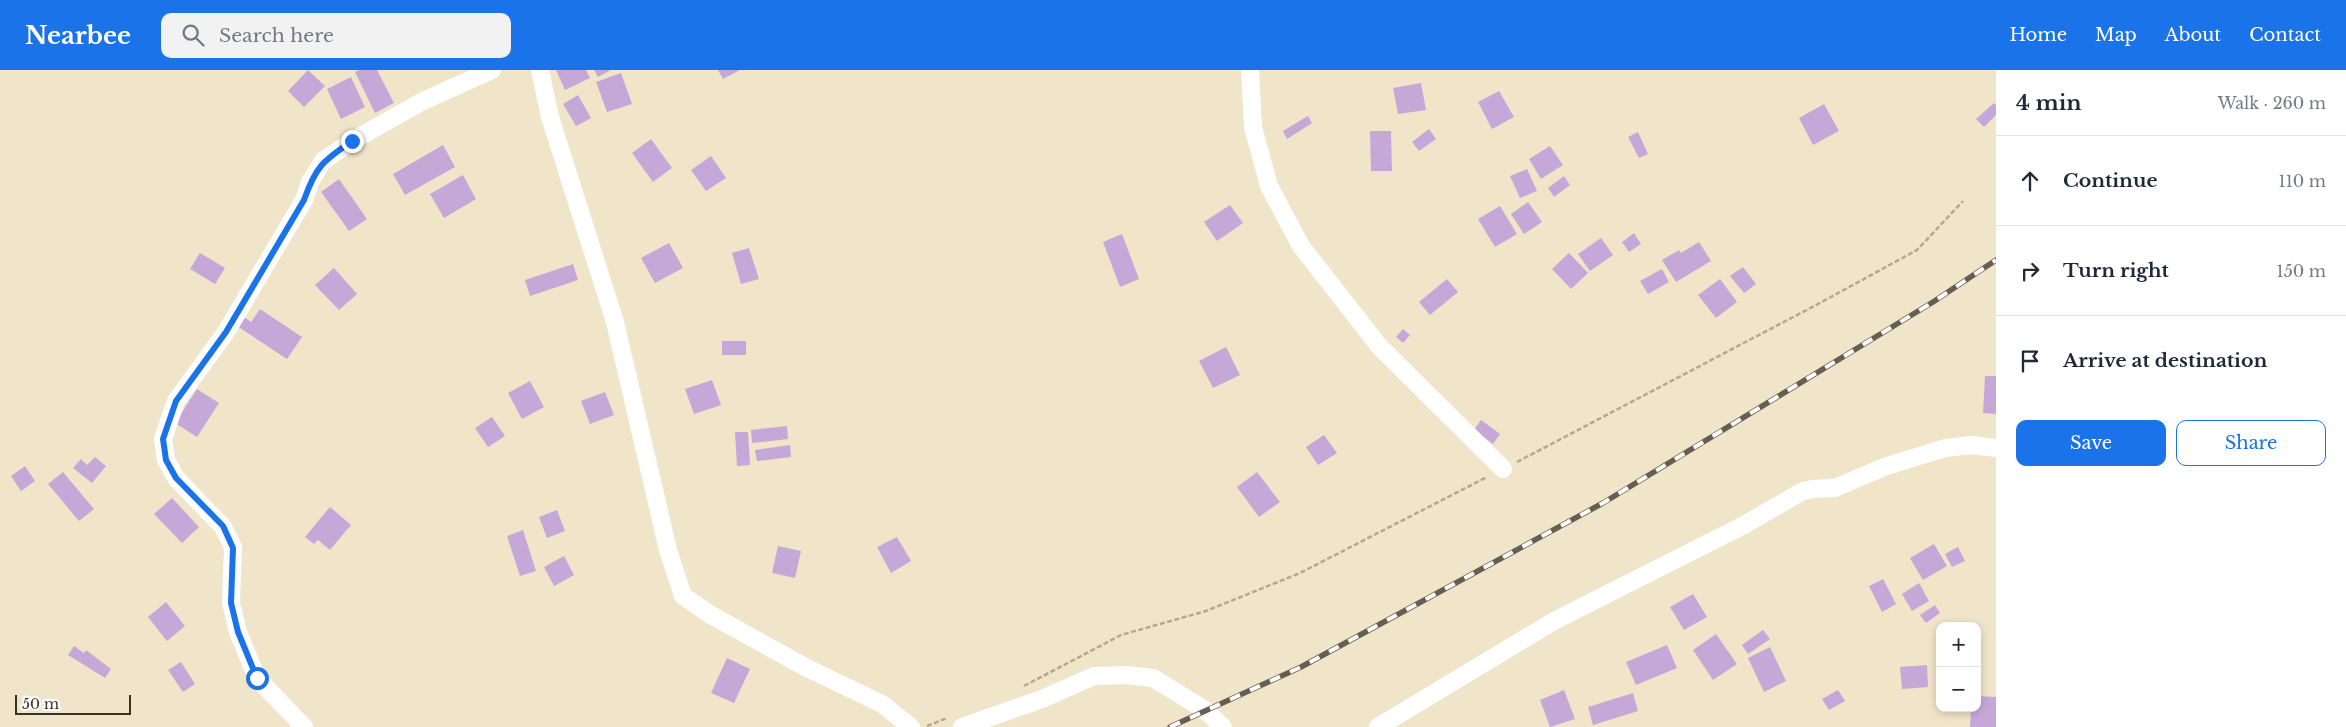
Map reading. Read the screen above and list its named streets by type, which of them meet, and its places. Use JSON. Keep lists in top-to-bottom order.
{
  "scale_bar": "50 m",
  "page": {
    "header": "Nearbee",
    "search": "Search here",
    "nav": [
      "Home",
      "Map",
      "About",
      "Contact"
    ],
    "heading": ["4 min", "Walk · 260 m"],
    "list": [
      ["Continue", "110 m"],
      ["Turn right", "150 m"],
      "Arrive at destination"
    ],
    "buttons": ["Save", "Share"],
    "map_buttons": ["+", "−"],
    "scale": "50 m"
  }
}
